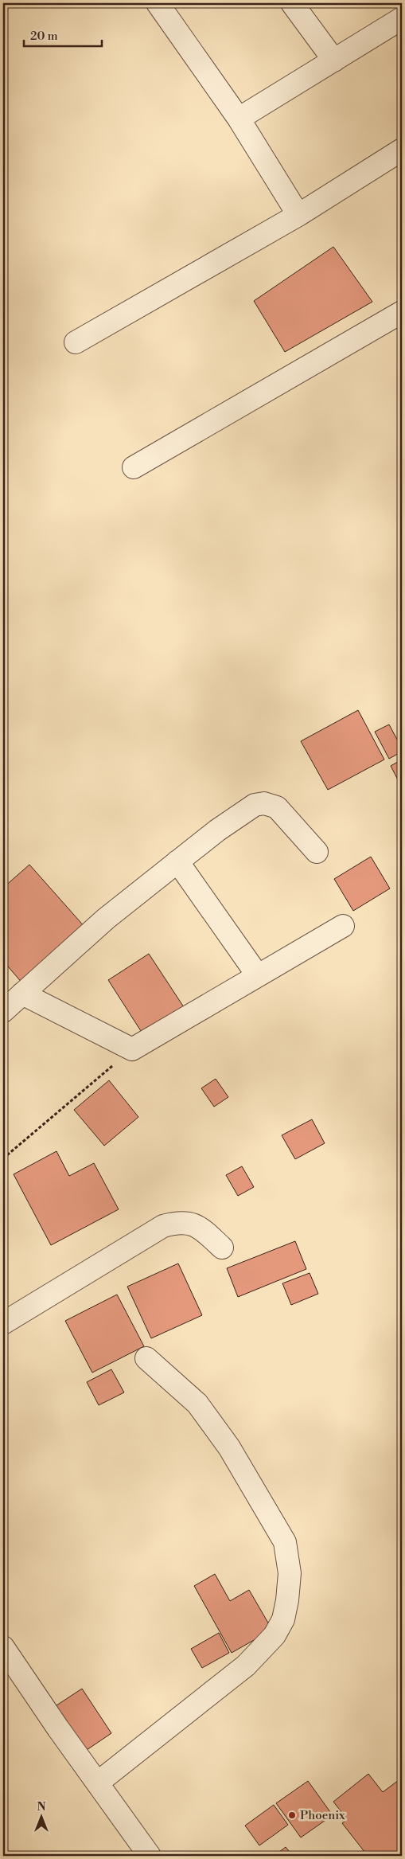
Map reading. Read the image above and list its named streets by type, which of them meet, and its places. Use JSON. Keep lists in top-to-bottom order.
{
  "places": ["Phoenix"],
  "scale_bar": "20 m",
  "north": "top"
}
